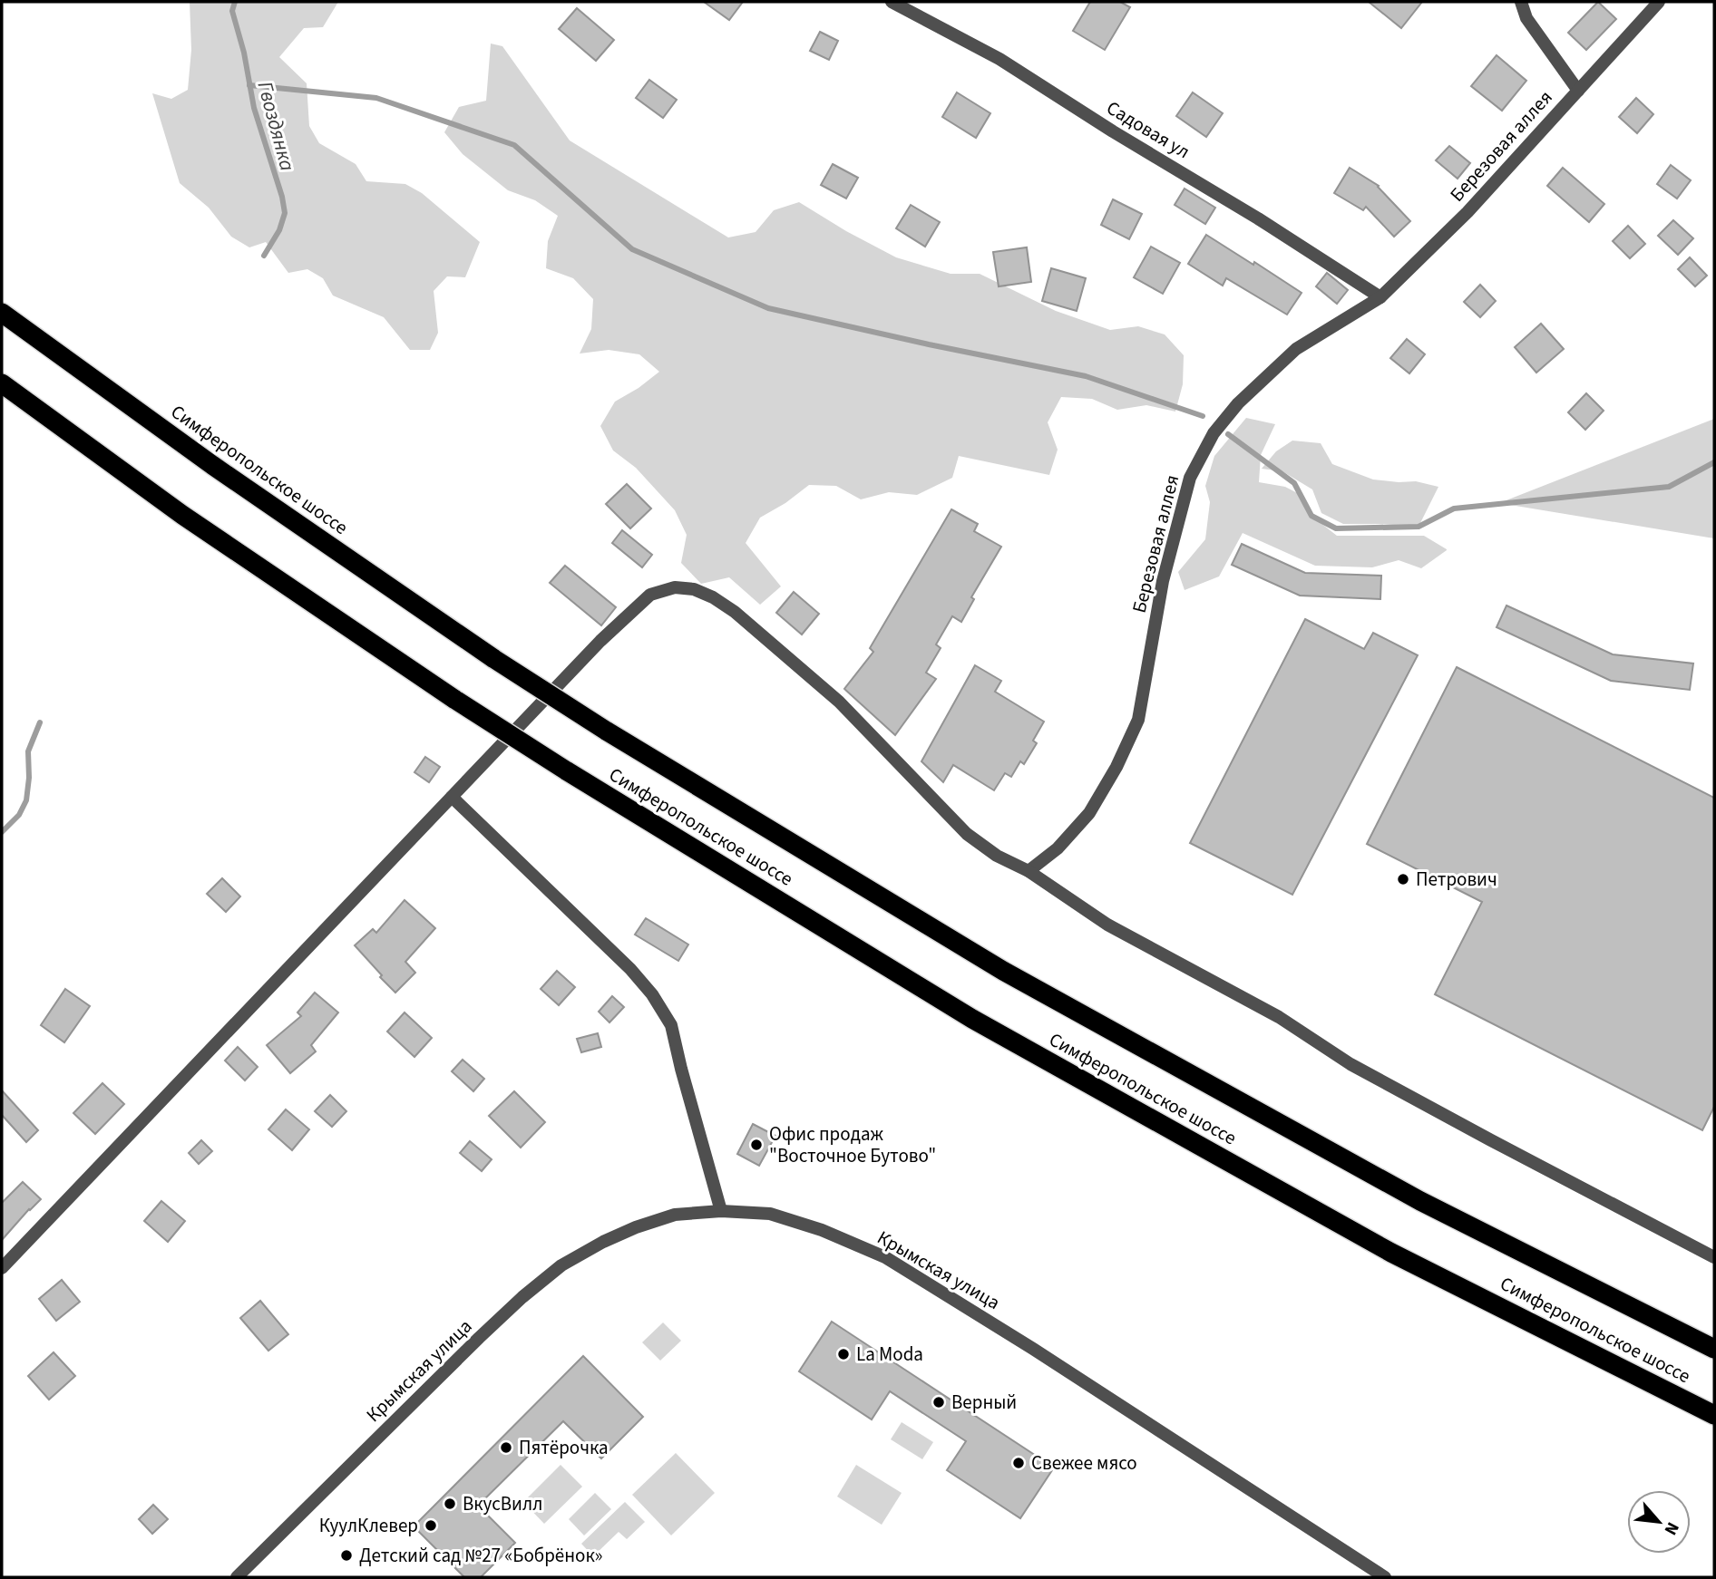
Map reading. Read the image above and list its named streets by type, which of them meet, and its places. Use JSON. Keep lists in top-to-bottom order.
{
  "streets": {
    "highway": ["Симферопольское шоссе"],
    "street": ["Садовая ул", "Березовая аллея", "Крымская улица"]
  },
  "crossings": [
    ["Садовая ул", "Березовая аллея"]
  ],
  "water": ["Гвоздянка"],
  "places": [
    "Петрович",
    "Офис продаж \"Восточное Бутово\"",
    "La Moda",
    "Верный",
    "Пятёрочка",
    "Свежее мясо",
    "ВкусВилл",
    "КуулКлевер",
    "Детский сад №27 «Бобрёнок»"
  ],
  "north": "bottom right"
}
